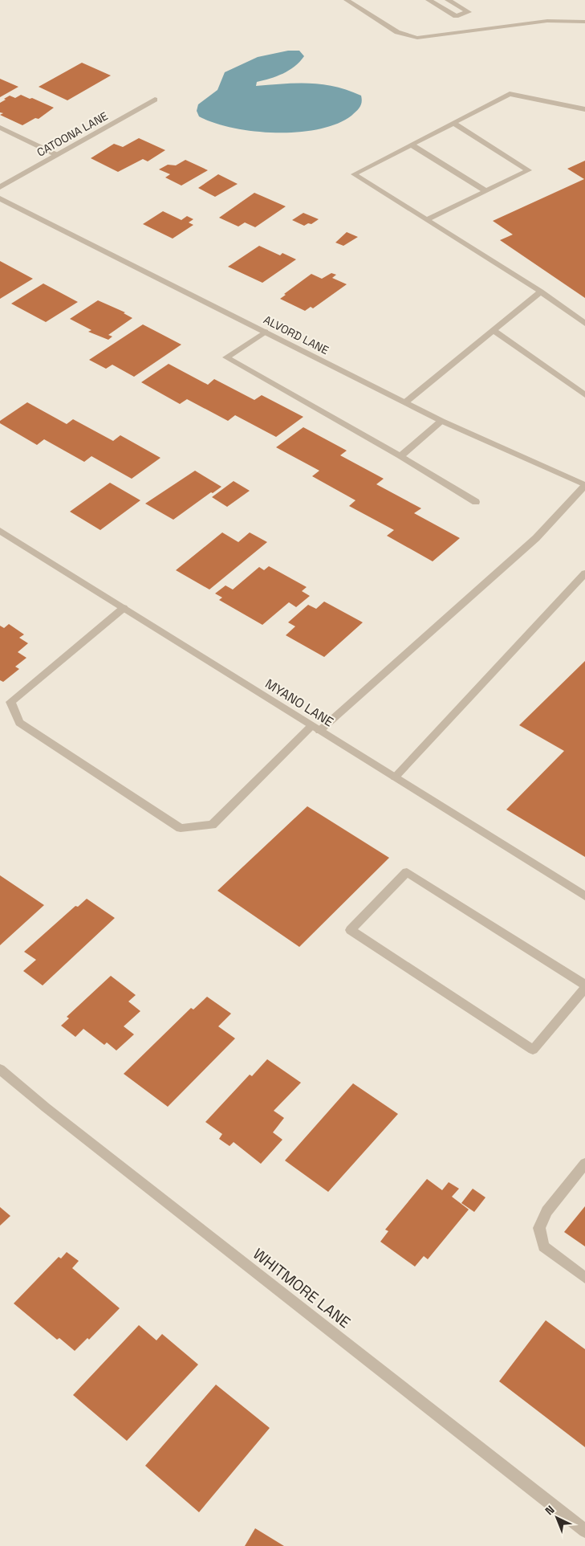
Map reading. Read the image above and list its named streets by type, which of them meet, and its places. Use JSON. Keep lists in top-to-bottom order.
{
  "streets": {
    "street": [
      "CATOONA LANE",
      "ALVORD LANE",
      "MYANO LANE",
      "WHITMORE LANE"
    ]
  },
  "north": "top left"
}
